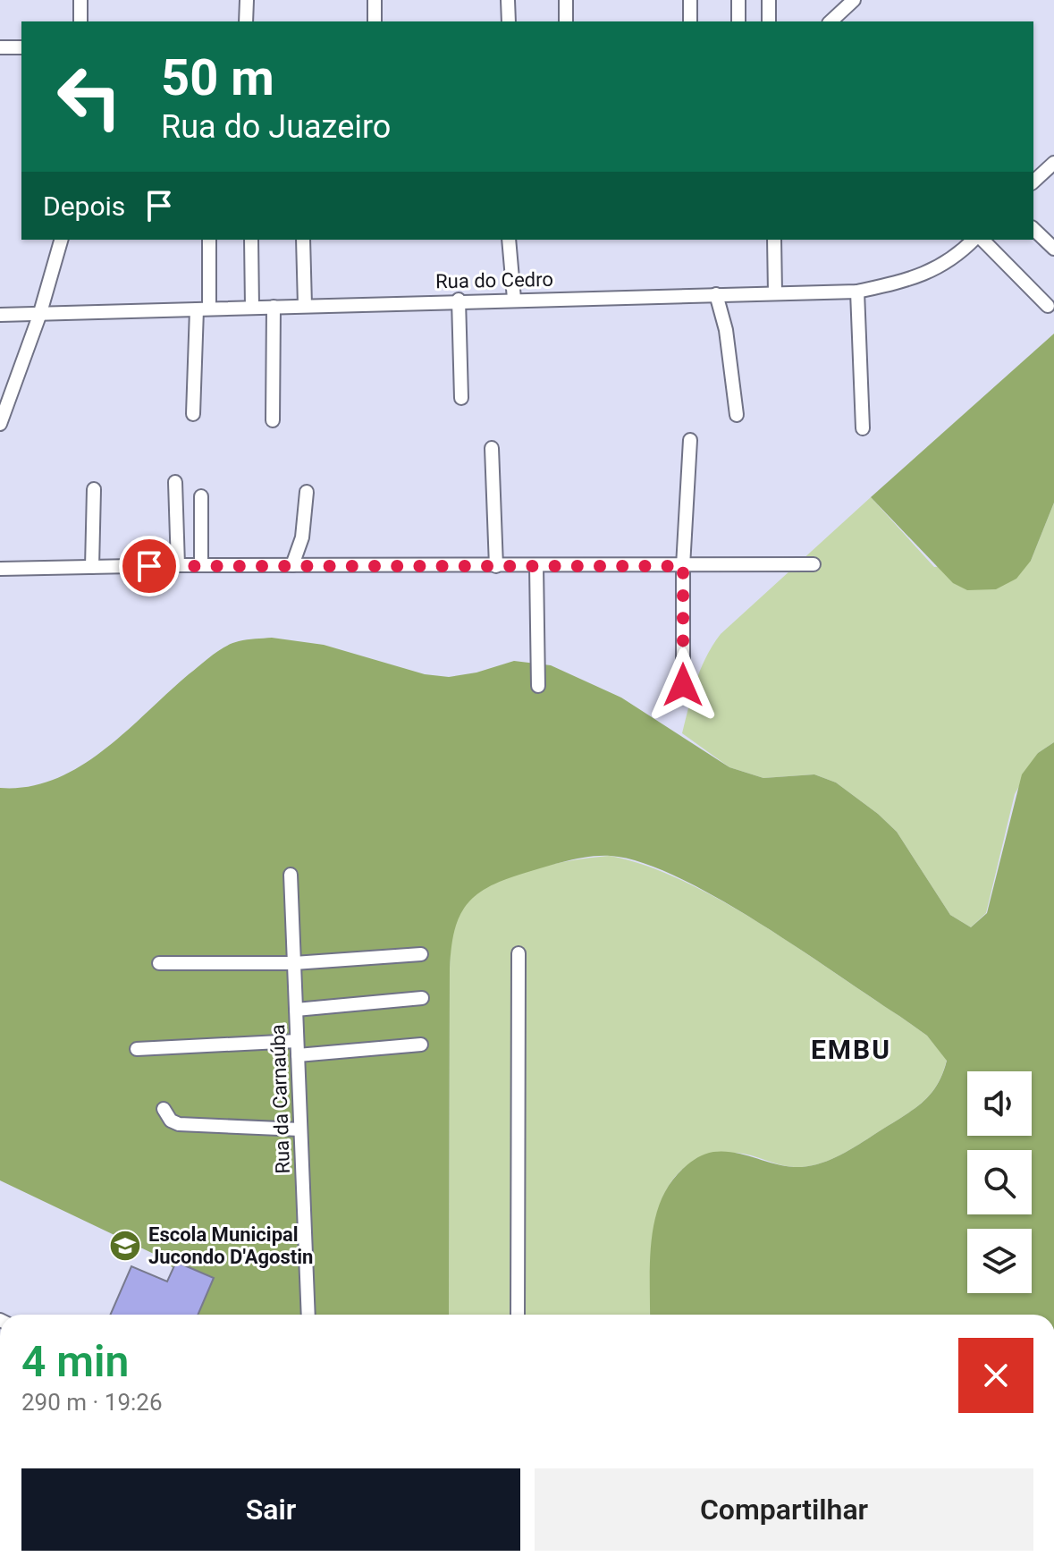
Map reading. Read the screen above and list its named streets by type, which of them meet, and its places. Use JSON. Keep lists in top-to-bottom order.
{
  "streets": {
    "street": ["Rua do Cedro", "Rua da Carnaúba"]
  },
  "districts": ["EMBU"],
  "places": {
    "school or university": ["Escola Municipal Jucondo D'Agostin"]
  },
  "page": {
    "turn": ["50 m", "Rua do Juazeiro"],
    "then": "Depois",
    "heading": ["4 min", "290 m · 19:26"],
    "buttons": ["Sair", "Compartilhar"]
  }
}
